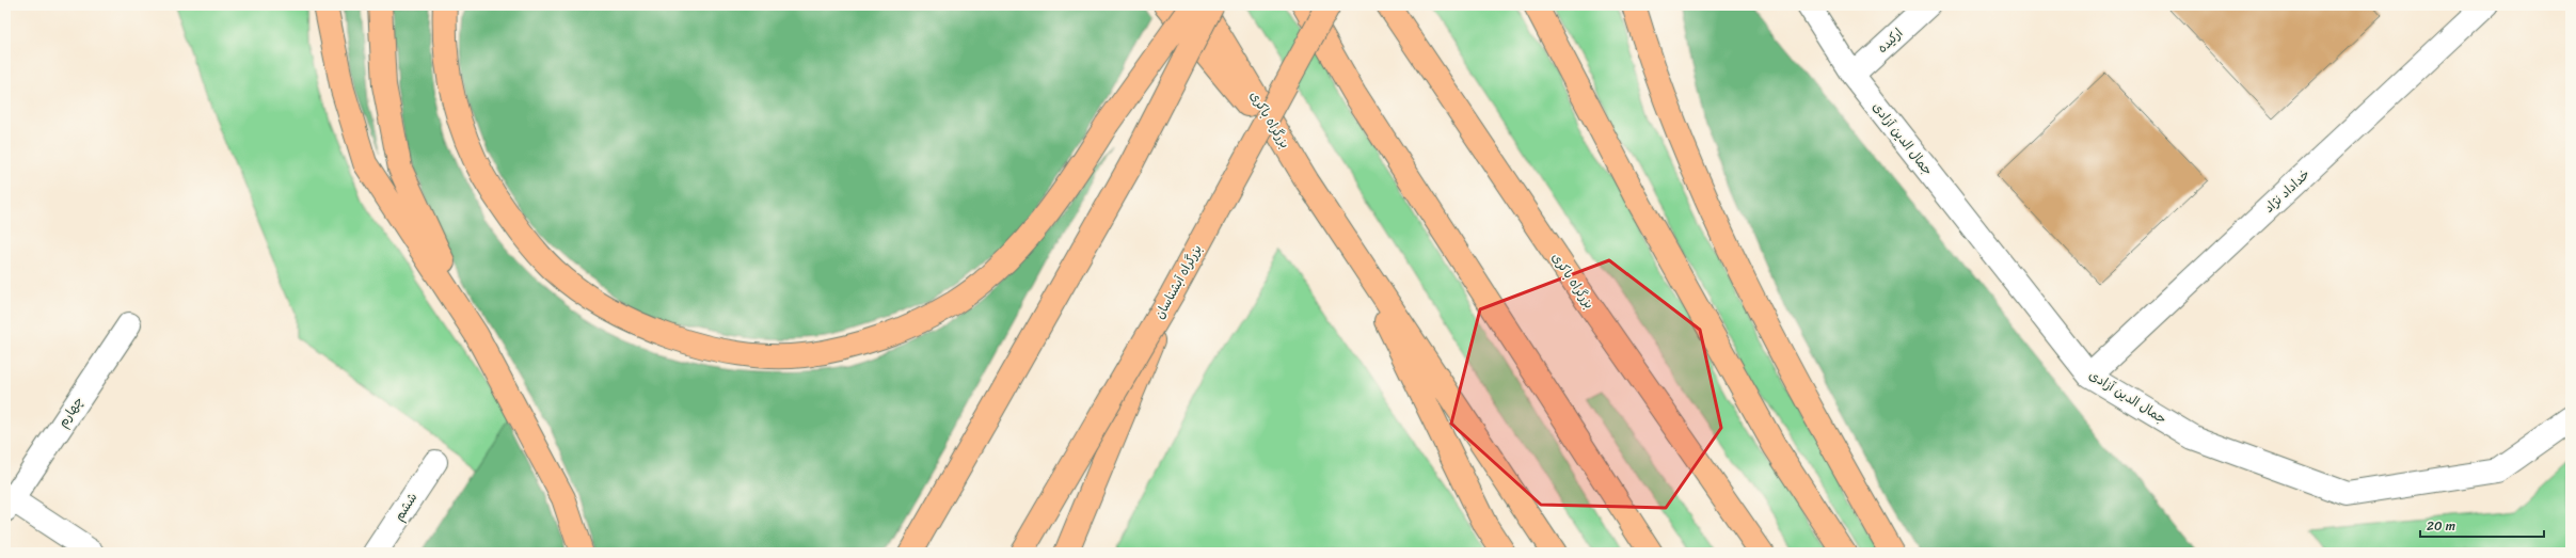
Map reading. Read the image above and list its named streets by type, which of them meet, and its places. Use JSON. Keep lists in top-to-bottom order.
{
  "streets": {
    "highway": ["بزرگراه باکری", "بزرگراه آبشناسان"],
    "street": [
      "ارکیده",
      "جمال الدین آزادی",
      "خداداد نژاد",
      "چهارم",
      "ششم"
    ]
  },
  "crossings": [
    ["ارکیده", "جمال الدین آزادی"],
    ["جمال الدین آزادی", "خداداد نژاد"]
  ],
  "scale_bar": "20 m"
}
